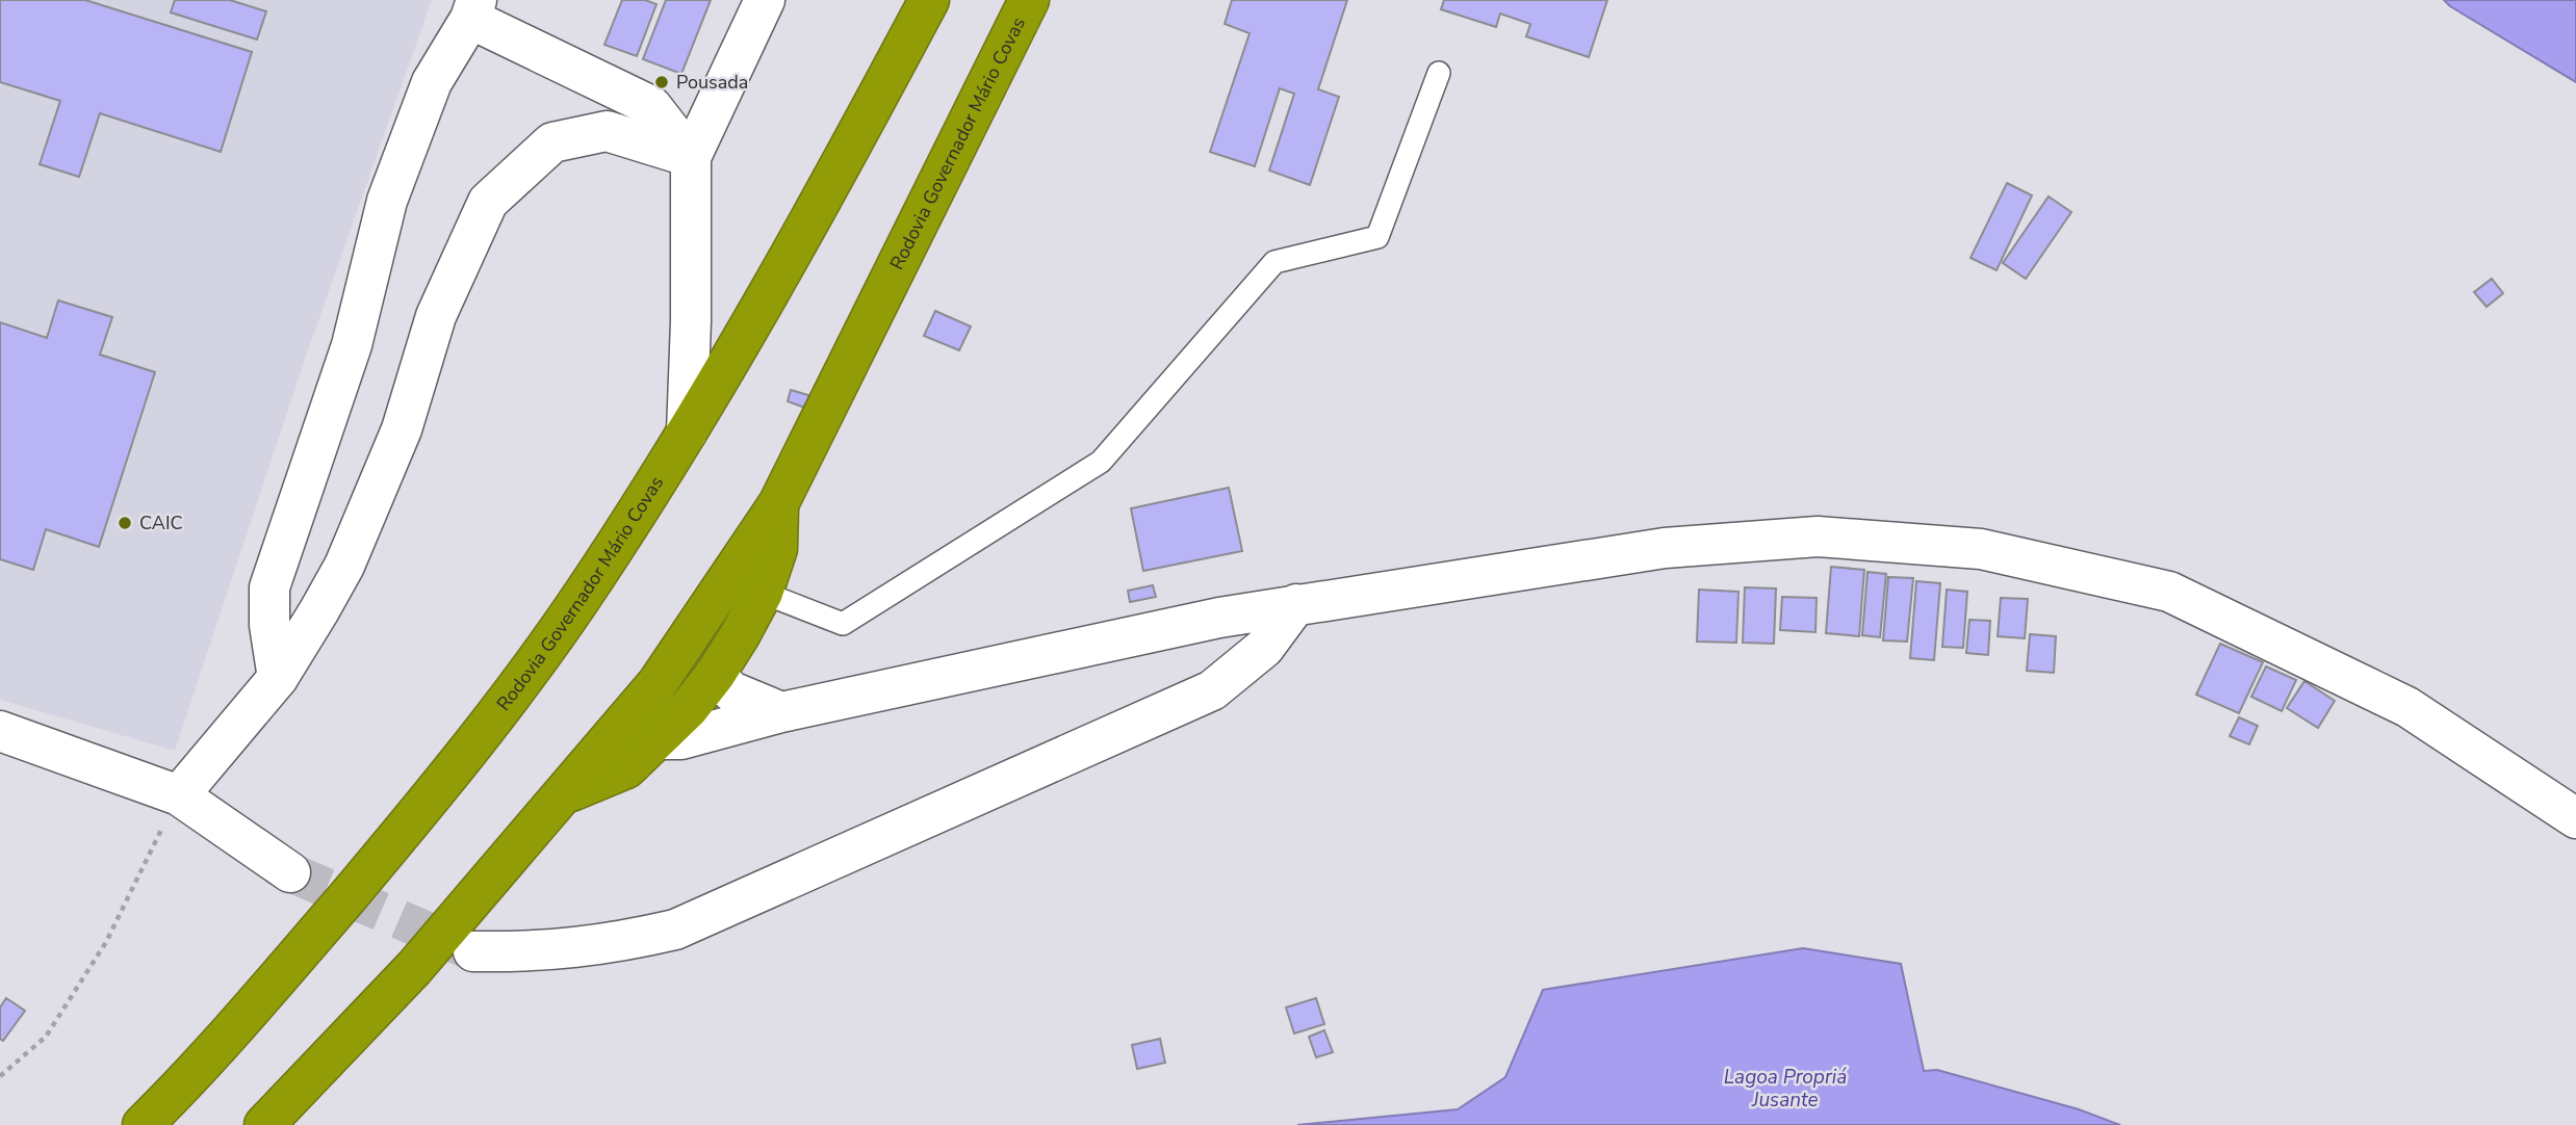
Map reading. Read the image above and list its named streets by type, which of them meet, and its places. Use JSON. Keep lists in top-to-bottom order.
{
  "streets": {
    "highway": ["Rodovia Governador Mário Covas"]
  },
  "water": ["Lagoa Propriá Jusante"],
  "places": ["Pousada", "CAIC"]
}
